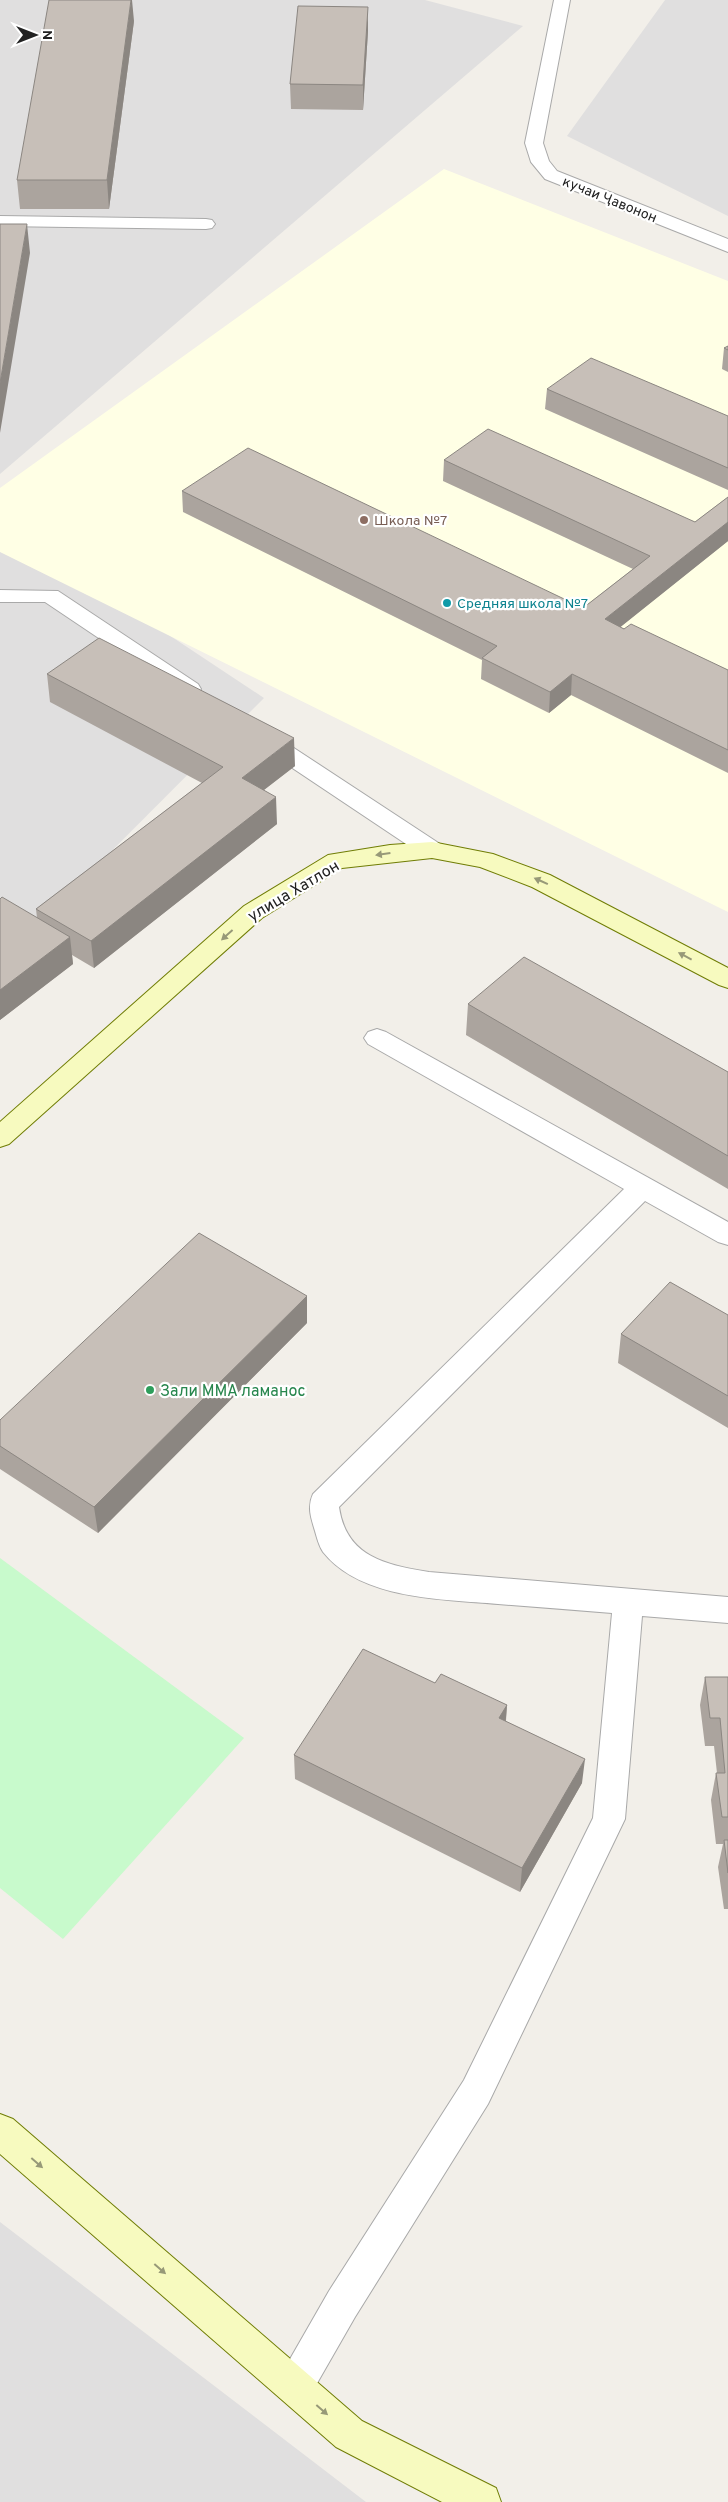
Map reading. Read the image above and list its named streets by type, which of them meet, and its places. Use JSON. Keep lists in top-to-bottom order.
{
  "streets": {
    "street": ["кучаи Ҷавонон", "улица Хатлон"]
  },
  "one_way": ["улица Хатлон"],
  "places": ["Школа №7", "Средняя школа №7", "Зали MMA ламанос"],
  "north": "right"
}
